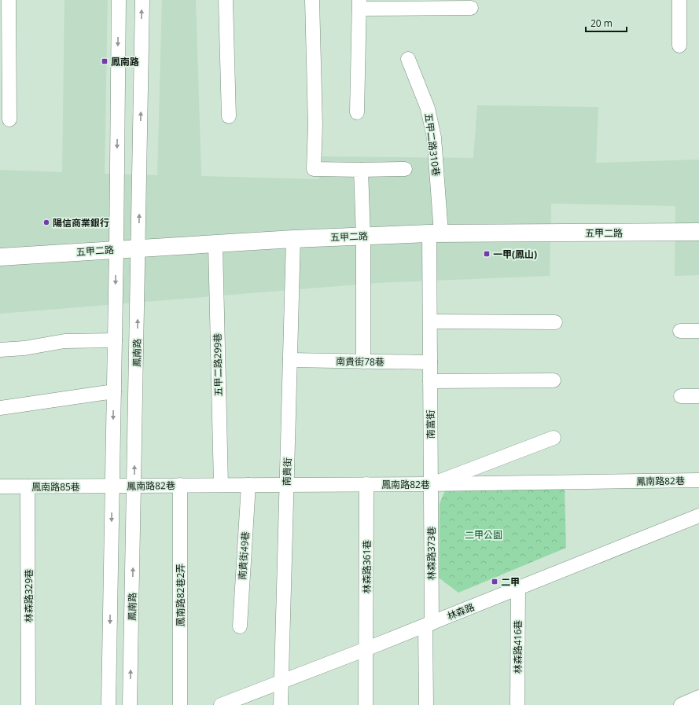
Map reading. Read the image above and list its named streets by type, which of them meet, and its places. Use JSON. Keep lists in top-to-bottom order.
{
  "streets": {
    "main road": ["五甲二路"],
    "street": [
      "五甲二路310巷",
      "鳳南路",
      "南貴街78巷",
      "五甲二路299巷",
      "南富街",
      "南貴街",
      "鳳南路82巷",
      "鳳南路85巷",
      "林森路373巷",
      "南貴街49巷",
      "林森路361巷",
      "鳳南路82巷2弄",
      "林森路329巷",
      "林森路",
      "林森路416巷"
    ]
  },
  "crossings": [
    ["五甲二路310巷", "五甲二路"],
    ["五甲二路310巷", "南富街"],
    ["五甲二路", "鳳南路"],
    ["五甲二路", "五甲二路299巷"],
    ["五甲二路", "南富街"],
    ["五甲二路", "南貴街"],
    ["鳳南路", "鳳南路82巷"],
    ["南貴街78巷", "南富街"],
    ["南貴街78巷", "南貴街"],
    ["五甲二路299巷", "鳳南路82巷"],
    ["南富街", "鳳南路82巷"],
    ["南富街", "林森路373巷"],
    ["南貴街", "鳳南路82巷"],
    ["南貴街", "林森路"],
    ["鳳南路82巷", "鳳南路85巷"],
    ["鳳南路82巷", "林森路373巷"],
    ["鳳南路82巷", "南貴街49巷"],
    ["鳳南路82巷", "林森路361巷"],
    ["鳳南路82巷", "鳳南路82巷2弄"],
    ["鳳南路85巷", "林森路329巷"],
    ["林森路373巷", "林森路"],
    ["林森路361巷", "林森路"],
    ["林森路", "林森路416巷"]
  ],
  "parks": ["二甲公園"],
  "places": {
    "transit": ["鳳南路", "一甲(鳳山)", "二甲"],
    "other": ["陽信商業銀行"]
  },
  "scale_bar": "20 m"
}
